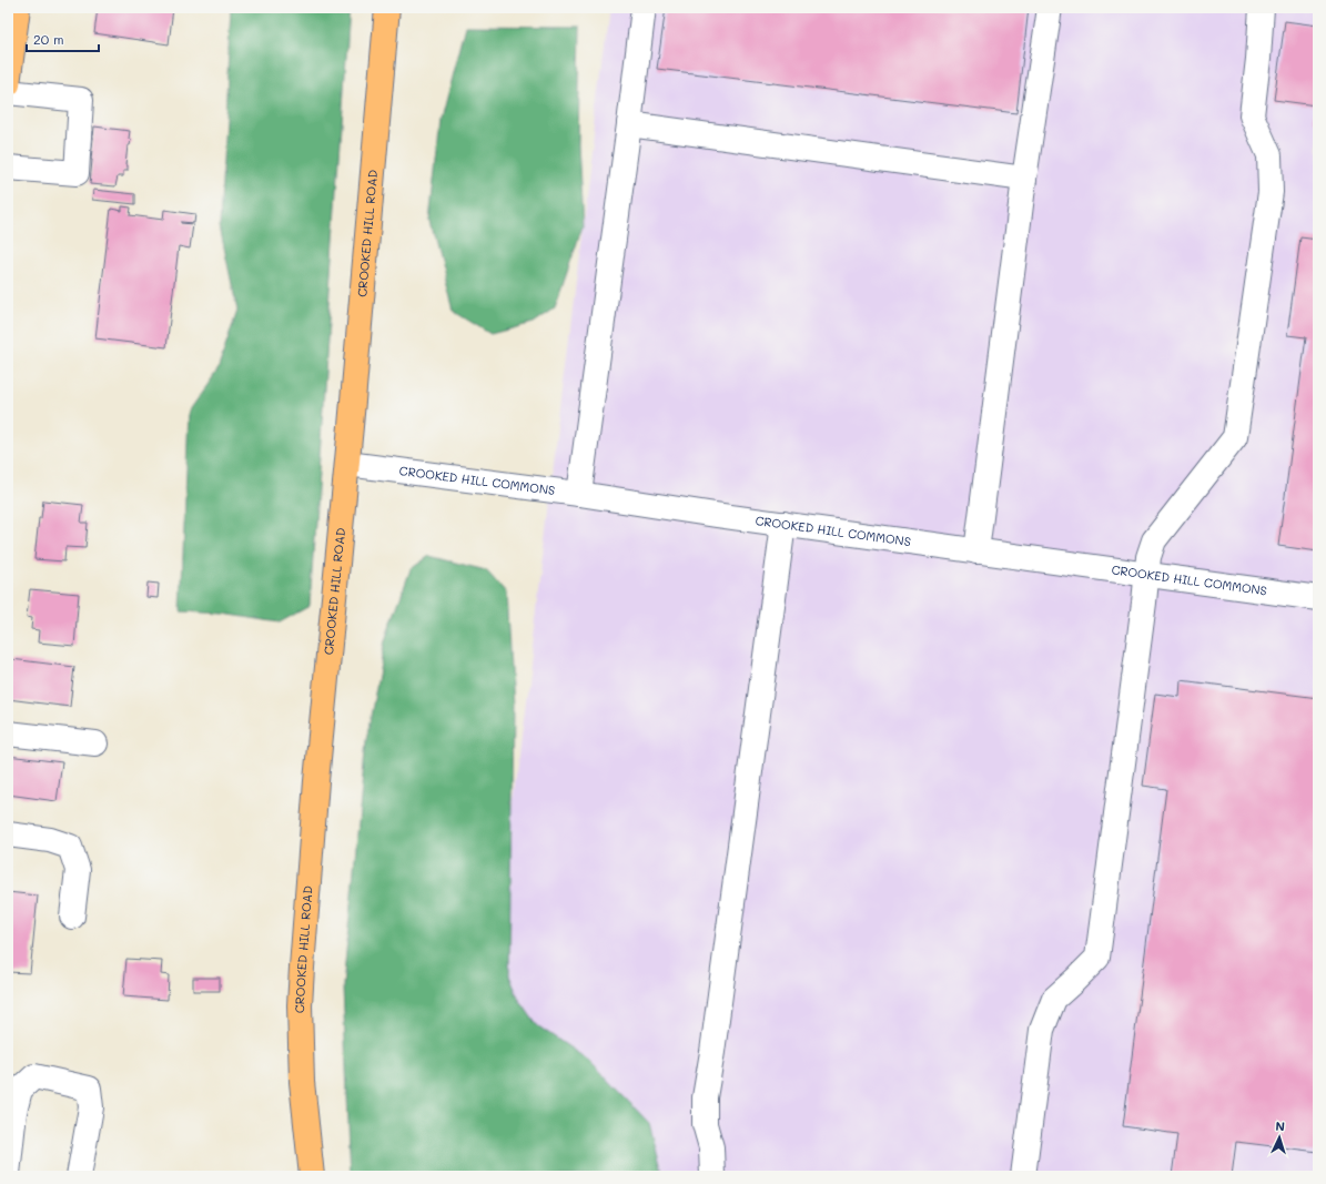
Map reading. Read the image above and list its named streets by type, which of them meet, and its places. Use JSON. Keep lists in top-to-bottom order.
{
  "streets": {
    "main road": ["CROOKED HILL ROAD"],
    "lane": ["CROOKED HILL COMMONS"]
  },
  "crossings": [
    ["CROOKED HILL ROAD", "CROOKED HILL COMMONS"]
  ],
  "scale_bar": "20 m",
  "north": "top"
}
